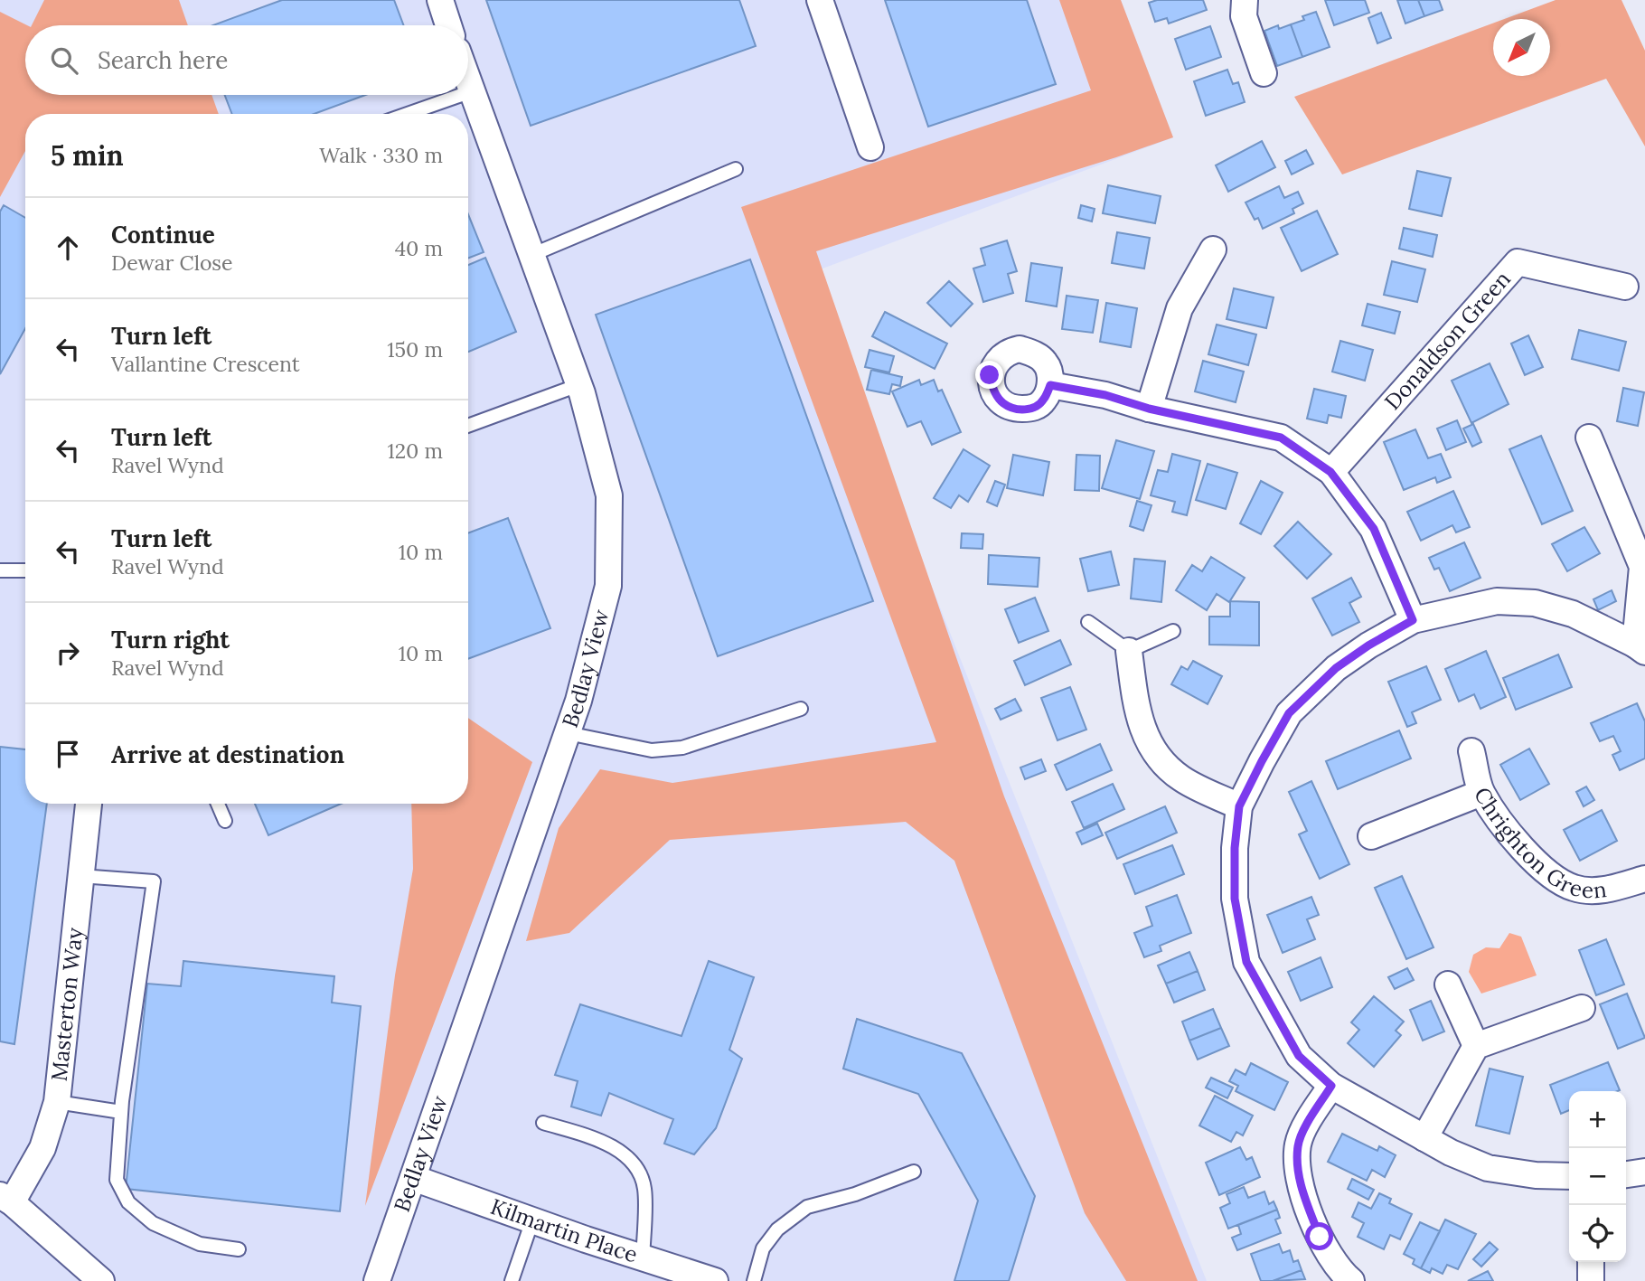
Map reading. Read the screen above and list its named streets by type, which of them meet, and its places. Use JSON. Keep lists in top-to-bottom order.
{
  "streets": {
    "street": [
      "Donaldson Green",
      "Bedlay View",
      "Chrighton Green",
      "Masterton Way",
      "Kilmartin Place"
    ]
  },
  "crossings": [
    ["Bedlay View", "Kilmartin Place"]
  ],
  "north": "bottom left",
  "page": {
    "search": "Search here",
    "heading": ["5 min", "Walk · 330 m"],
    "list": [
      ["Continue", "Dewar Close", "40 m"],
      ["Turn left", "Vallantine Crescent", "150 m"],
      ["Turn left", "Ravel Wynd", "120 m"],
      ["Turn left", "Ravel Wynd", "10 m"],
      ["Turn right", "Ravel Wynd", "10 m"],
      "Arrive at destination"
    ],
    "map_buttons": ["+", "−"]
  }
}
